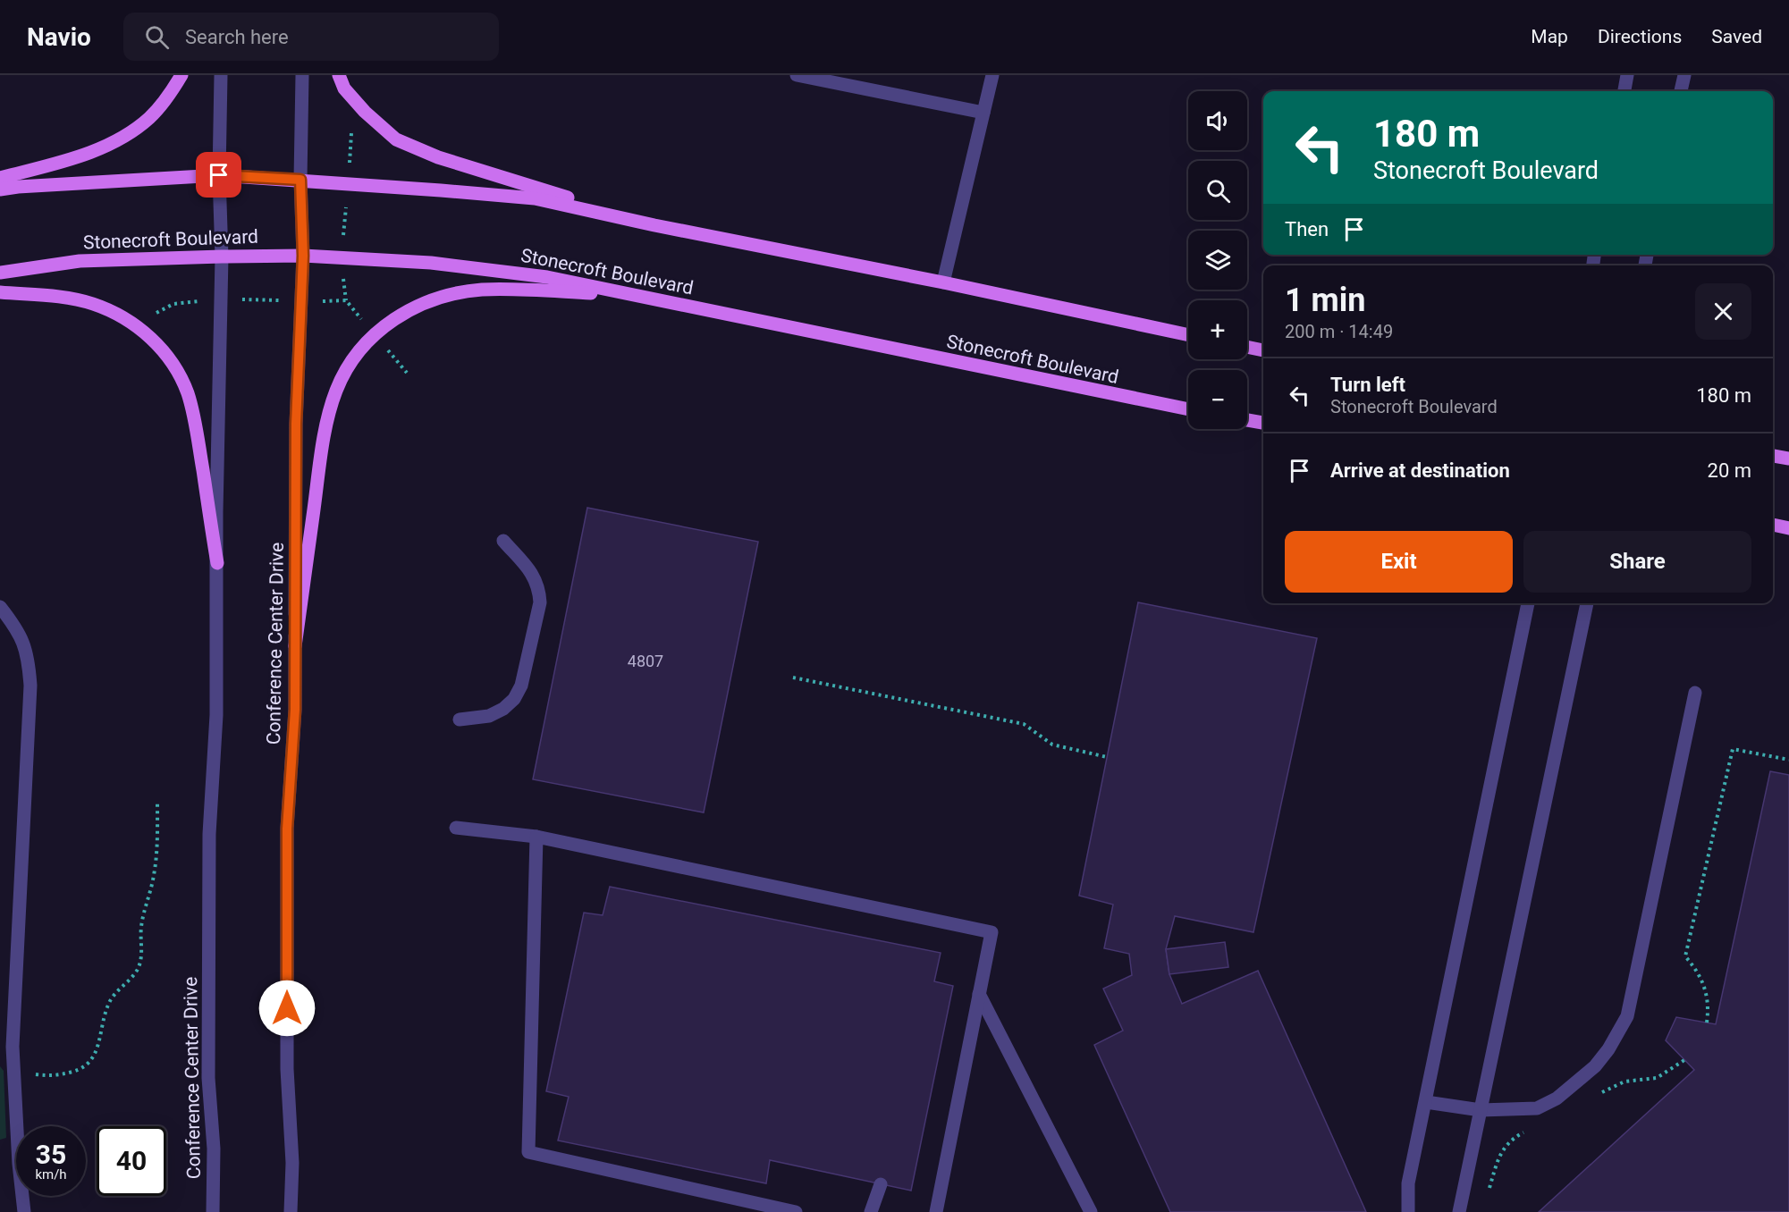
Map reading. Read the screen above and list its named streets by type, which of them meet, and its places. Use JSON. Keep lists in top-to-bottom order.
{
  "streets": {
    "main road": ["Stonecroft Boulevard"],
    "street": ["Conference Center Drive"]
  },
  "crossings": [
    ["Stonecroft Boulevard", "Conference Center Drive"]
  ],
  "house_numbers": ["4807"],
  "page": {
    "header": "Navio",
    "search": "Search here",
    "nav": ["Map", "Directions", "Saved"],
    "map_buttons": ["+", "−"],
    "turn": ["180 m", "Stonecroft Boulevard"],
    "then": "Then",
    "heading": ["1 min", "200 m · 14:49"],
    "list": [
      {
        "name": "Turn left",
        "note": "Stonecroft Boulevard",
        "value": "180 m"
      },
      {
        "name": "Arrive at destination",
        "value": "20 m"
      }
    ],
    "buttons": ["Exit", "Share"],
    "speed": "35 km/h",
    "limit": "40"
  }
}
